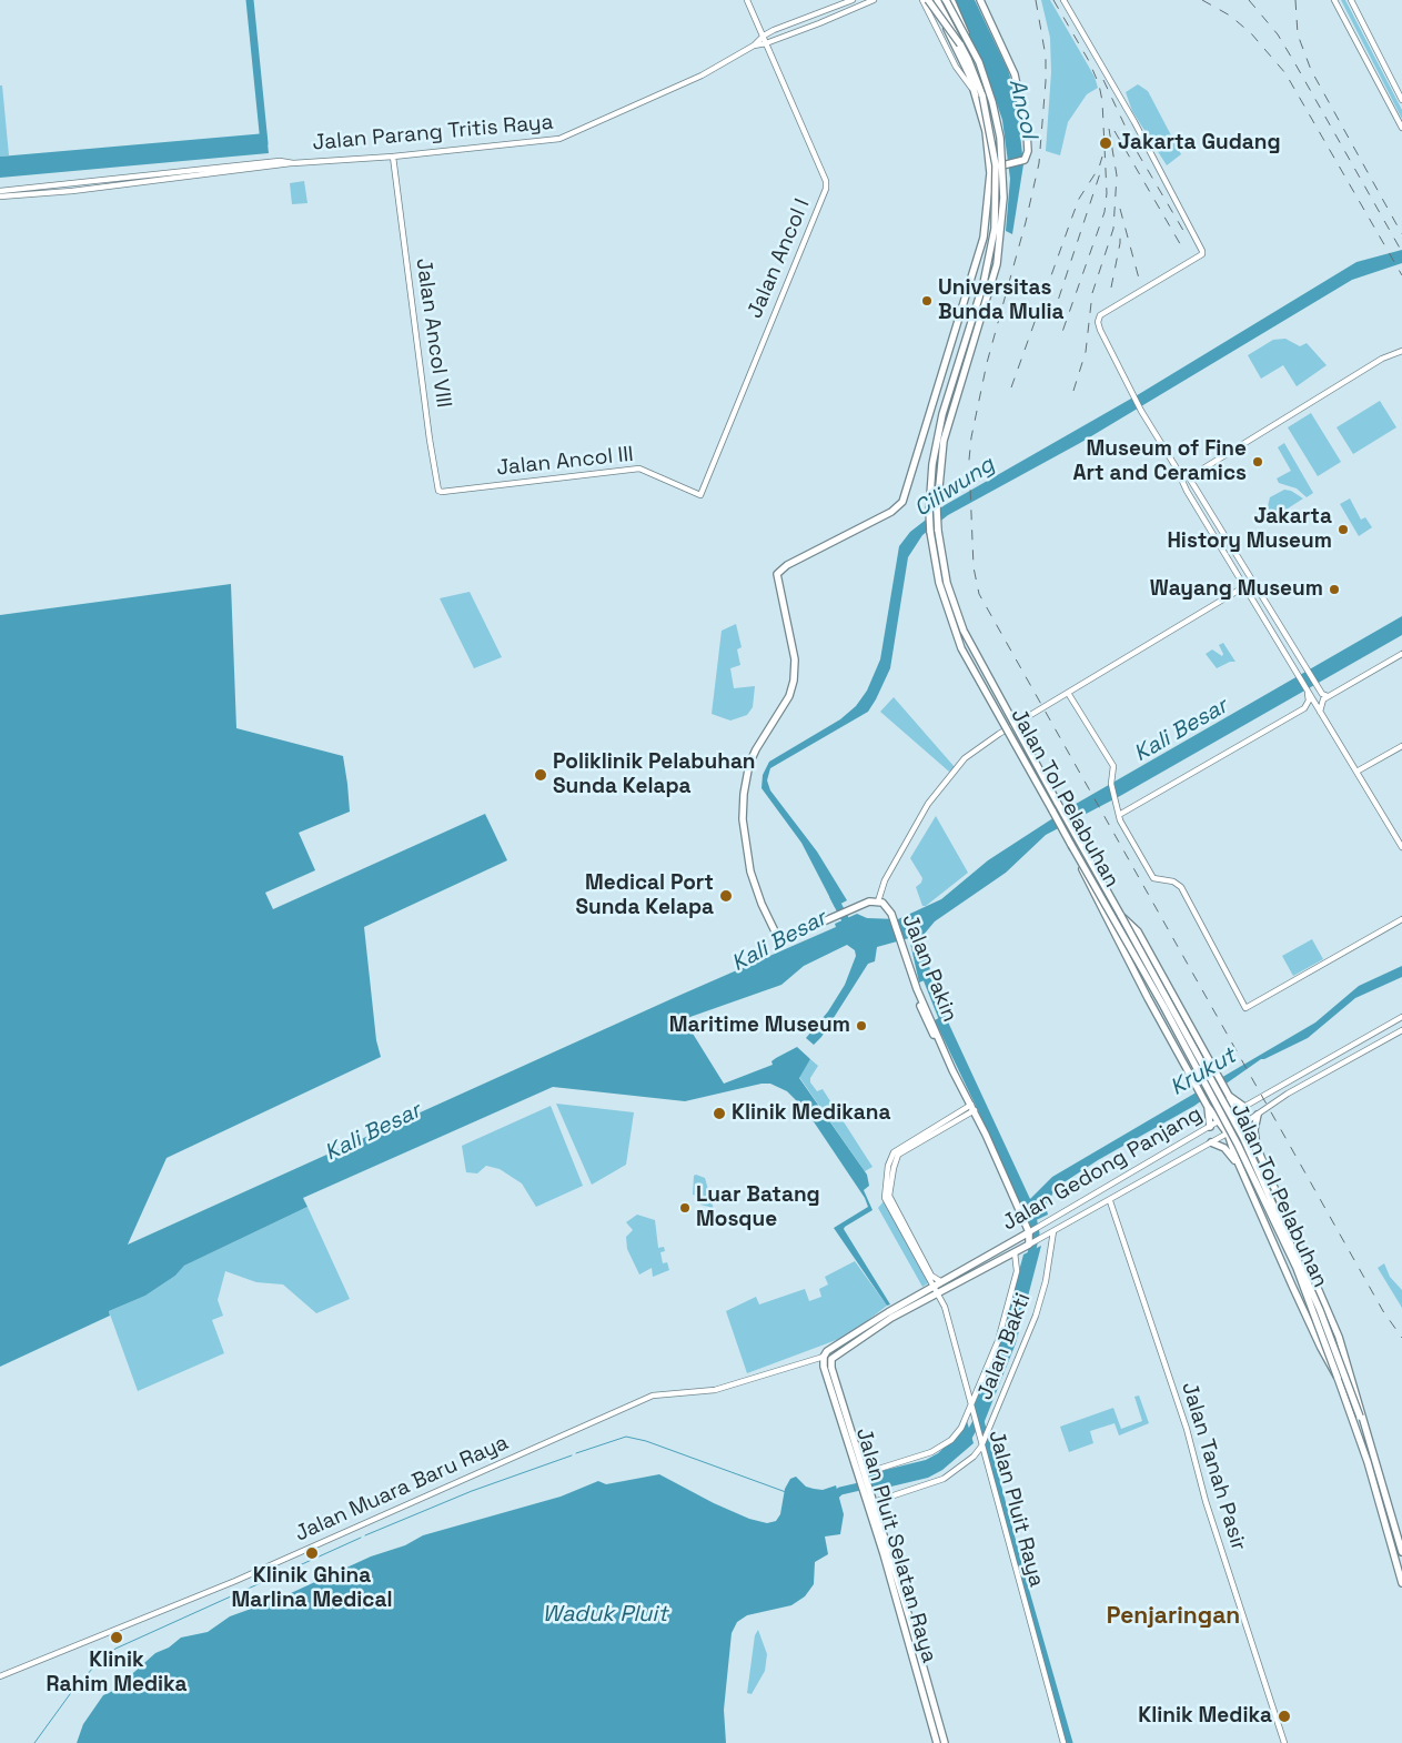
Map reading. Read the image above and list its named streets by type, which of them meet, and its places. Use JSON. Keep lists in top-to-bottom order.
{
  "streets": {
    "highway": [
      "Jalan Tol Pelabuhan",
      "Jalan Pakin",
      "Jalan Gedong Panjang",
      "Jalan Pluit Selatan Raya"
    ],
    "street": [
      "Jalan Parang Tritis Raya",
      "Jalan Ancol I",
      "Jalan Ancol VIII",
      "Jalan Ancol III",
      "Jalan Bakti",
      "Jalan Tanah Pasir",
      "Jalan Muara Baru Raya",
      "Jalan Pluit Raya"
    ]
  },
  "crossings": [
    ["Jalan Parang Tritis Raya", "Jalan Ancol I"],
    ["Jalan Parang Tritis Raya", "Jalan Ancol VIII"],
    ["Jalan Ancol I", "Jalan Ancol III"],
    ["Jalan Ancol VIII", "Jalan Ancol III"],
    ["Jalan Pakin", "Jalan Gedong Panjang"],
    ["Jalan Gedong Panjang", "Jalan Bakti"],
    ["Jalan Gedong Panjang", "Jalan Tanah Pasir"],
    ["Jalan Gedong Panjang", "Jalan Muara Baru Raya"],
    ["Jalan Gedong Panjang", "Jalan Pluit Raya"],
    ["Jalan Gedong Panjang", "Jalan Pluit Selatan Raya"],
    ["Jalan Bakti", "Jalan Pluit Raya"],
    ["Jalan Bakti", "Jalan Pluit Selatan Raya"],
    ["Jalan Muara Baru Raya", "Jalan Pluit Selatan Raya"]
  ],
  "districts": ["Penjaringan"],
  "water": [
    "Ancol",
    "Ciliwung",
    "Kali Besar",
    "Krukut",
    "Waduk Pluit"
  ],
  "places": [
    "Jakarta Gudang",
    "Universitas Bunda Mulia",
    "Museum of Fine Art and Ceramics",
    "Jakarta History Museum",
    "Wayang Museum",
    "Poliklinik Pelabuhan Sunda Kelapa",
    "Medical Port Sunda Kelapa",
    "Maritime Museum",
    "Klinik Medikana",
    "Luar Batang Mosque",
    "Klinik Ghina Marlina Medical",
    "Klinik Rahim Medika",
    "Klinik Medika"
  ]
}
